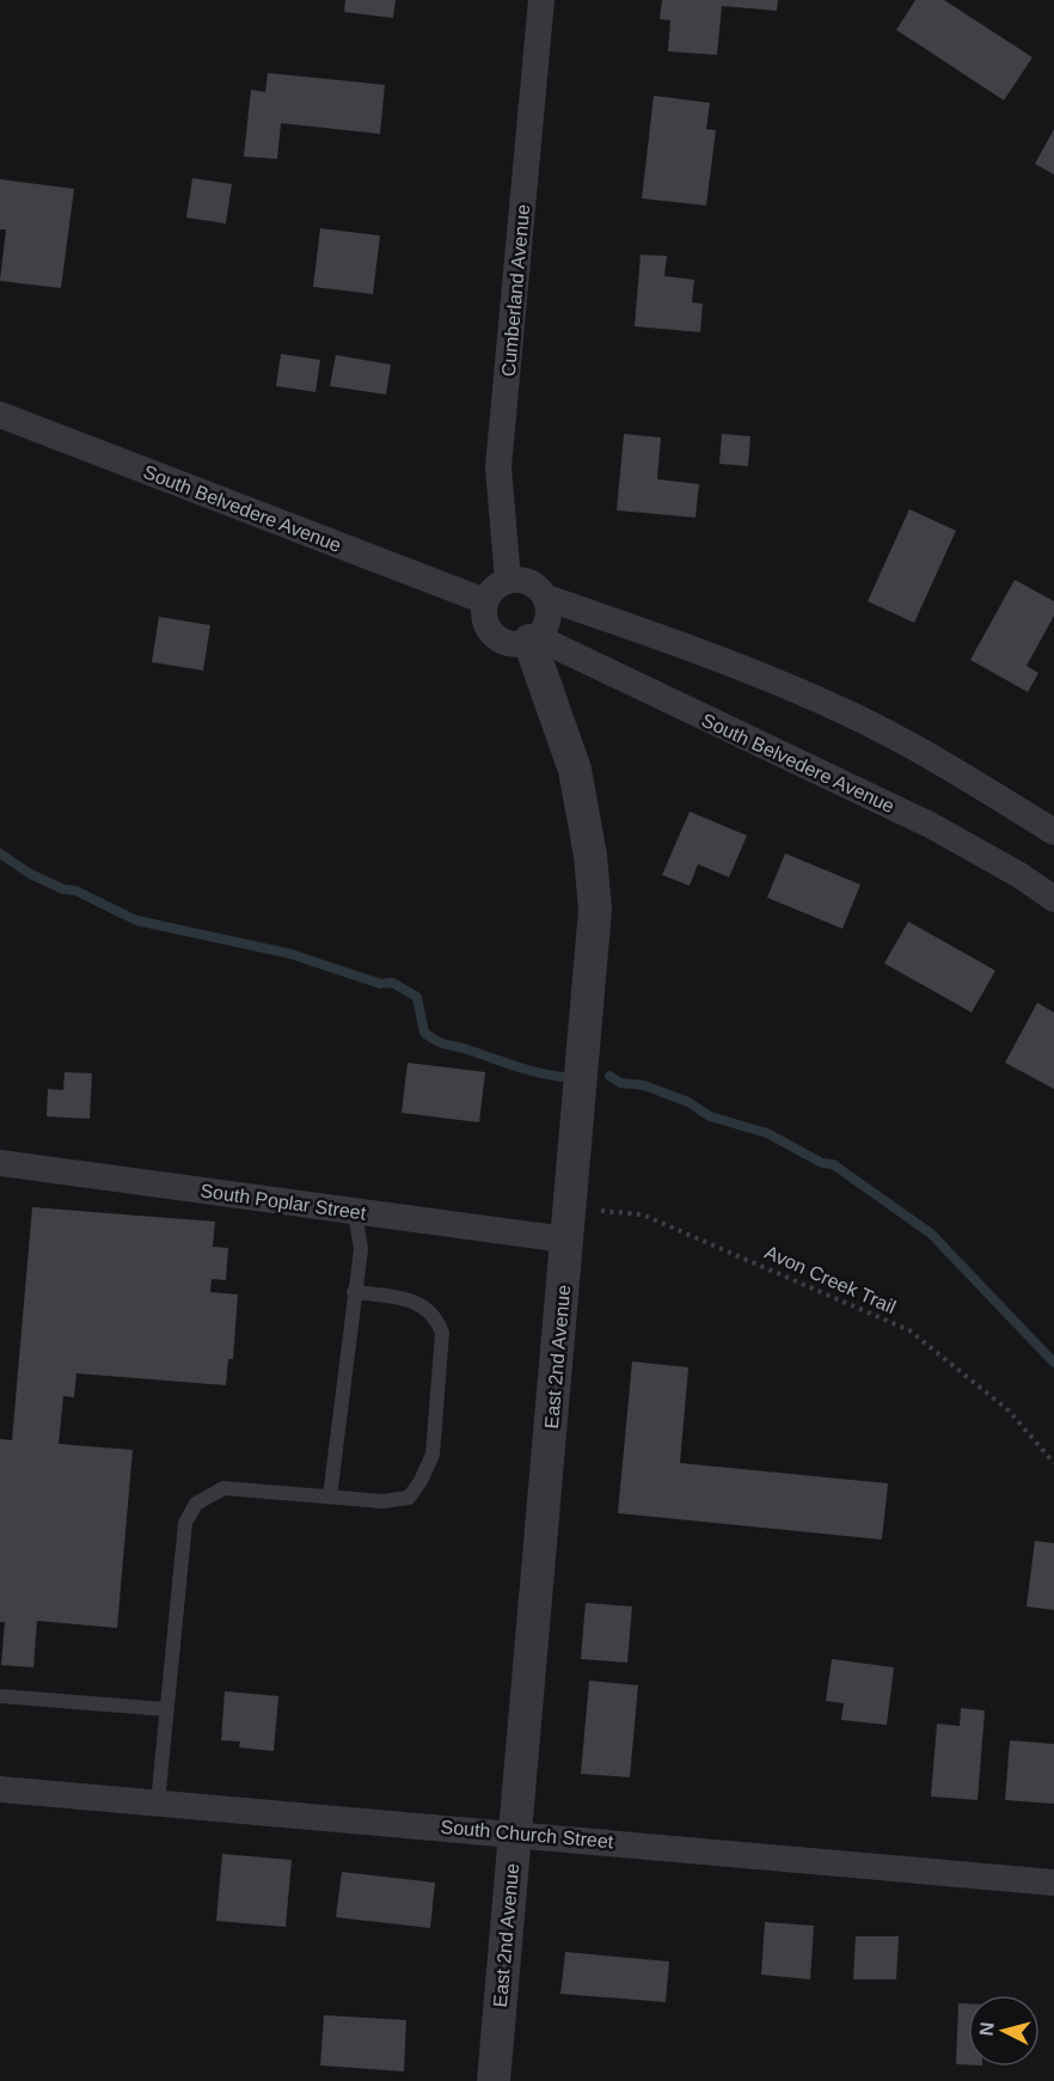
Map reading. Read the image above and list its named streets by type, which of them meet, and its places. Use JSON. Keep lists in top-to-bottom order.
{
  "streets": {
    "street": [
      "Cumberland Avenue",
      "South Belvedere Avenue",
      "South Poplar Street",
      "East 2nd Avenue",
      "South Church Street"
    ],
    "path": ["Avon Creek Trail"]
  },
  "crossings": [
    ["Cumberland Avenue", "South Belvedere Avenue"],
    ["Cumberland Avenue", "East 2nd Avenue"],
    ["South Belvedere Avenue", "East 2nd Avenue"],
    ["South Poplar Street", "Avon Creek Trail"],
    ["South Poplar Street", "East 2nd Avenue"],
    ["Avon Creek Trail", "East 2nd Avenue"],
    ["East 2nd Avenue", "South Church Street"]
  ],
  "north": "left"
}
